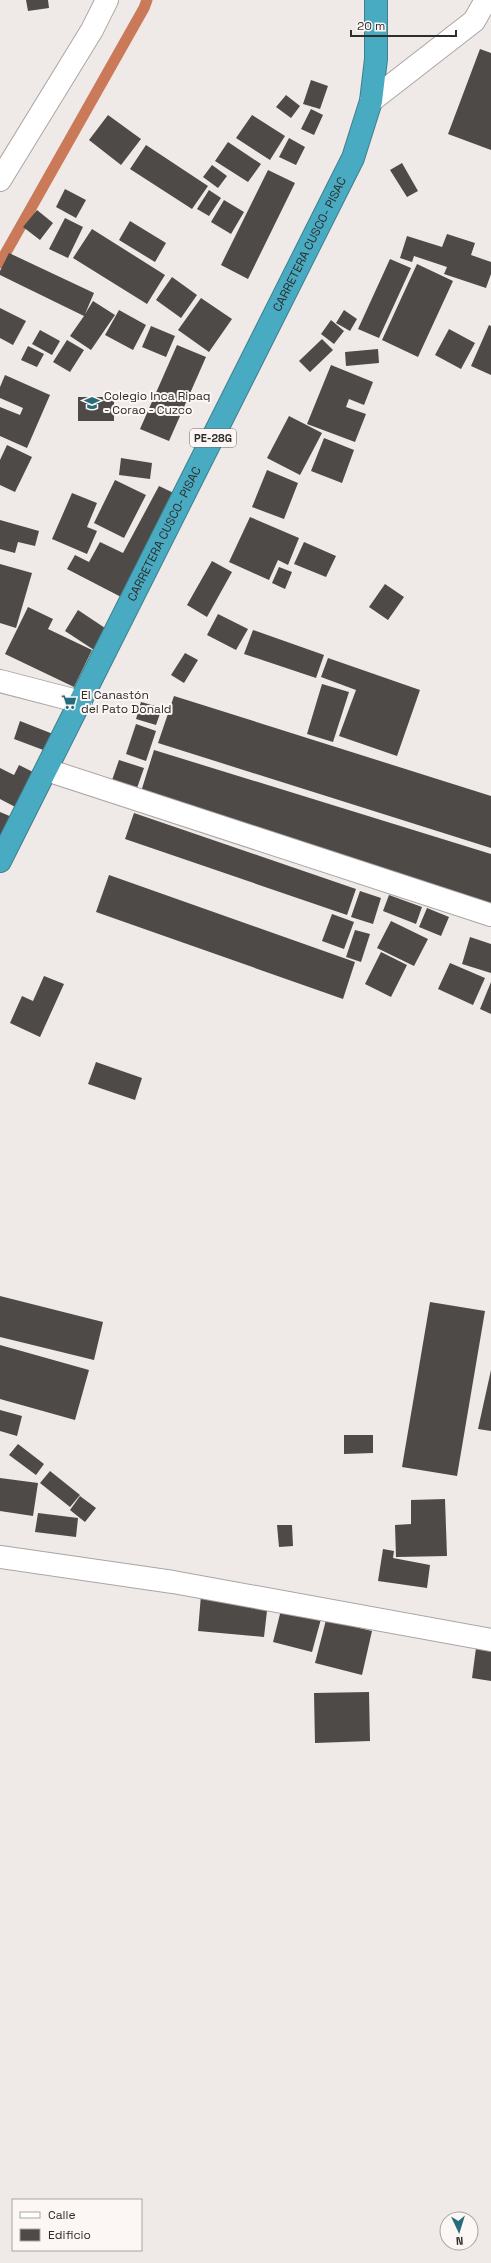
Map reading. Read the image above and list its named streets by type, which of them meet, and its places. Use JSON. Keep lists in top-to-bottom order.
{
  "streets": {
    "highway": ["CARRETERA CUSCO- PISAC", "PE-28G"]
  },
  "places": {
    "school or university": ["Colegio Inca Ripaq - Corao - Cuzco"],
    "supermarket": ["El Canastón del Pato Donald"]
  },
  "legend": ["Calle", "Edificio"],
  "scale_bar": "20 m",
  "north": "bottom"
}
